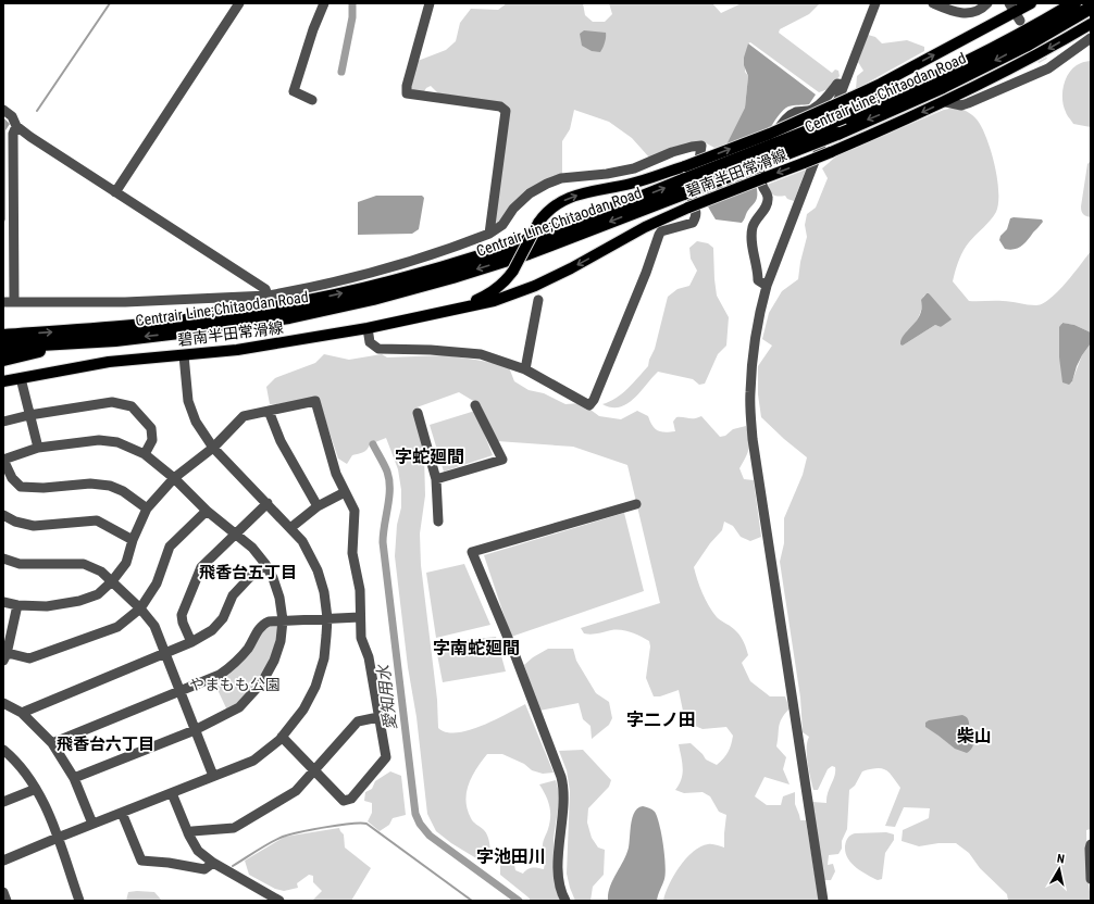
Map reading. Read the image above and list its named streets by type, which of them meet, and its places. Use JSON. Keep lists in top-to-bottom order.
{
  "streets": {
    "highway": ["Centrair Line;Chitaodan Road"],
    "main road": ["碧南半田常滑線"]
  },
  "districts": [
    "字蛇廻間",
    "飛香台五丁目",
    "字南蛇廻間",
    "字二ノ田",
    "柴山",
    "飛香台六丁目",
    "字池田川"
  ],
  "water": ["愛知用水"],
  "parks": ["やまもも公園"],
  "north": "top"
}
